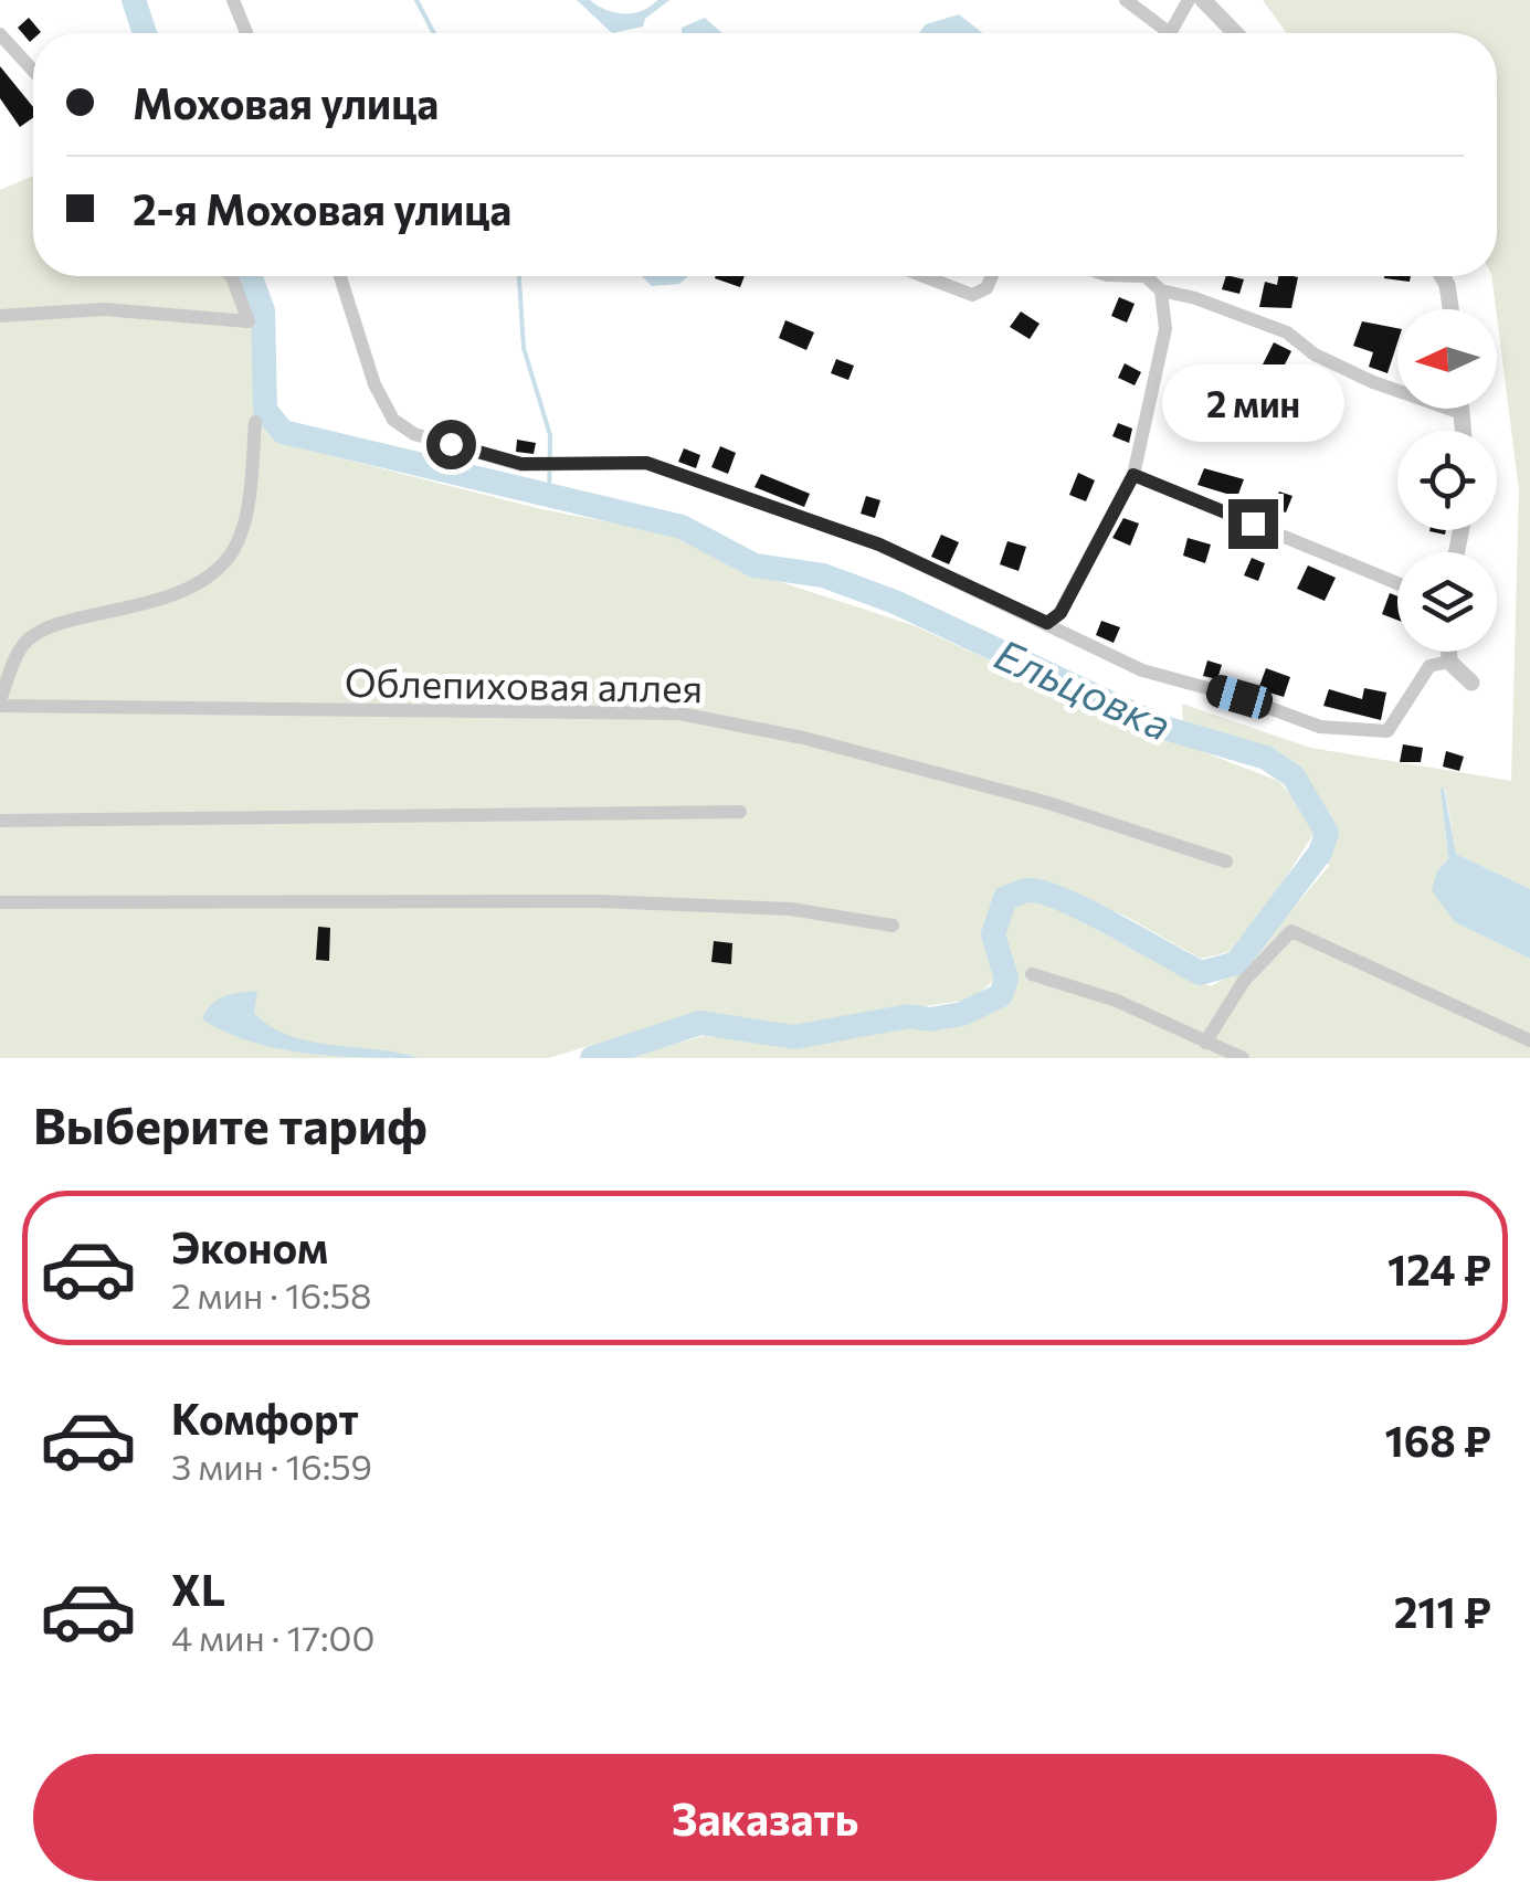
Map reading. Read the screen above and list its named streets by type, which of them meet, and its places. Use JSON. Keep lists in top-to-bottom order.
{
  "streets": {
    "street": ["Облепиховая аллея"]
  },
  "water": ["Ельцовка"],
  "north": "left",
  "page": {
    "banner": ["Моховая улица", "2-я Моховая улица"],
    "bubble": "2 мин",
    "heading": "Выберите тариф",
    "list": [
      {
        "name": "Эконом",
        "note": "2 мин · 16:58",
        "value": "124 ₽"
      },
      {
        "name": "Комфорт",
        "note": "3 мин · 16:59",
        "value": "168 ₽"
      },
      {
        "name": "XL",
        "note": "4 мин · 17:00",
        "value": "211 ₽"
      }
    ],
    "buttons": "Заказать"
  }
}
